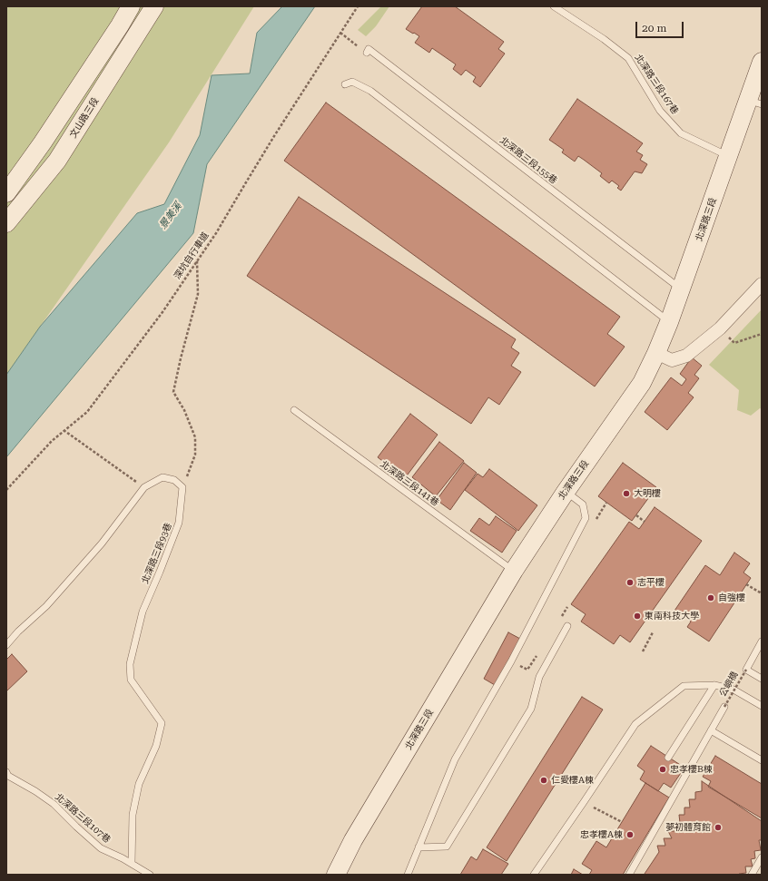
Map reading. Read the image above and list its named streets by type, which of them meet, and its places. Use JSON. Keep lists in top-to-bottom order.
{
  "streets": {
    "main road": ["文山路三段", "北深路三段"],
    "lane": [
      "北深路三段167巷",
      "北深路三段155巷",
      "北深路三段141巷",
      "北深路三段93巷",
      "北深路三段107巷"
    ],
    "path": ["深坑自行車道", "公嶼橋"]
  },
  "crossings": [
    ["北深路三段167巷", "北深路三段"],
    ["北深路三段155巷", "北深路三段"],
    ["北深路三段", "北深路三段141巷"],
    ["北深路三段93巷", "北深路三段107巷"]
  ],
  "water": ["景美溪"],
  "places": [
    "大明樓",
    "志平樓",
    "自強樓",
    "東南科技大學",
    "忠孝樓B棟",
    "仁愛樓A棟",
    "夢初體育館",
    "忠孝樓A棟"
  ],
  "scale_bar": "20 m"
}
